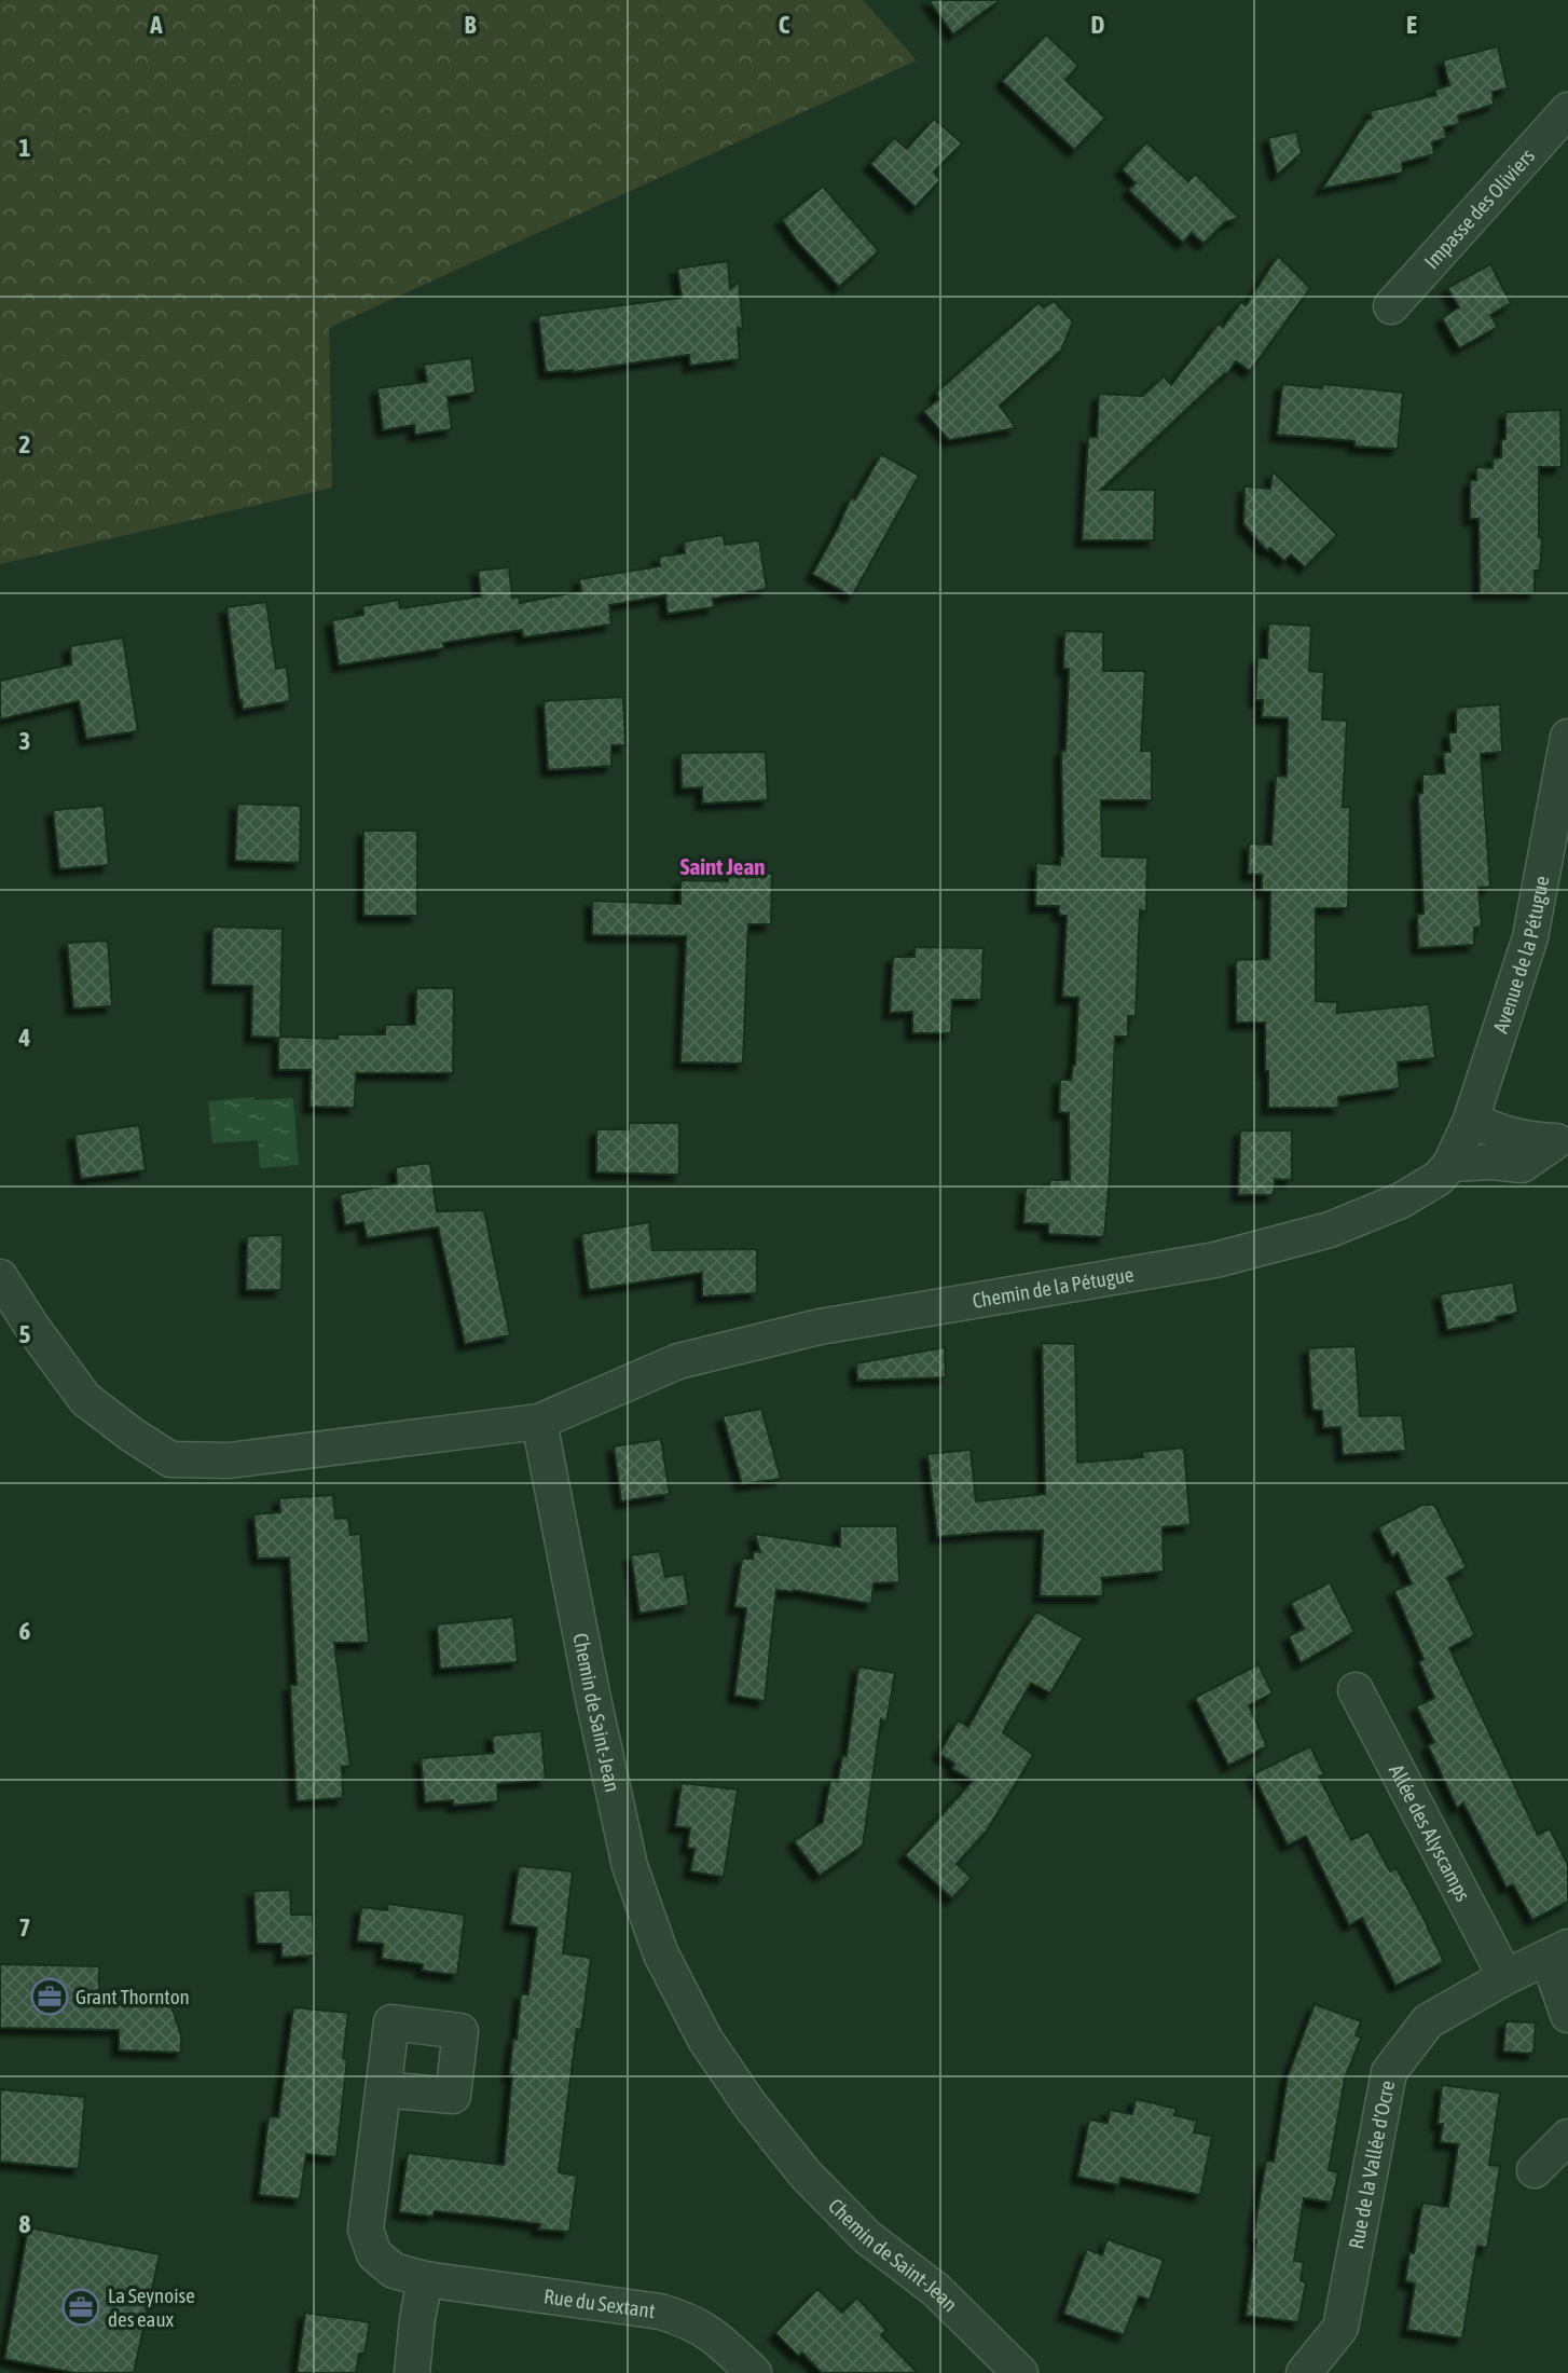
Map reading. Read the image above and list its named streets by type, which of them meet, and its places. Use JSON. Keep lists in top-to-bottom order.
{
  "streets": {
    "street": [
      "Impasse des Oliviers",
      "Avenue de la Pétugue",
      "Chemin de la Pétugue",
      "Chemin de Saint-Jean",
      "Allée des Alyscamps",
      "Rue de la Vallée d'Ocre",
      "Rue du Sextant"
    ]
  },
  "crossings": [
    ["Avenue de la Pétugue", "Chemin de la Pétugue"],
    ["Chemin de la Pétugue", "Chemin de Saint-Jean"],
    ["Allée des Alyscamps", "Rue de la Vallée d'Ocre"]
  ],
  "districts": ["Saint Jean"],
  "places": {
    "office": ["Grant Thornton", "La Seynoise des eaux"]
  },
  "grid": {
    "columns": [
      "A",
      "B",
      "C",
      "D",
      "E"
    ],
    "rows": [
      "1",
      "2",
      "3",
      "4",
      "5",
      "6",
      "7",
      "8"
    ]
  }
}
